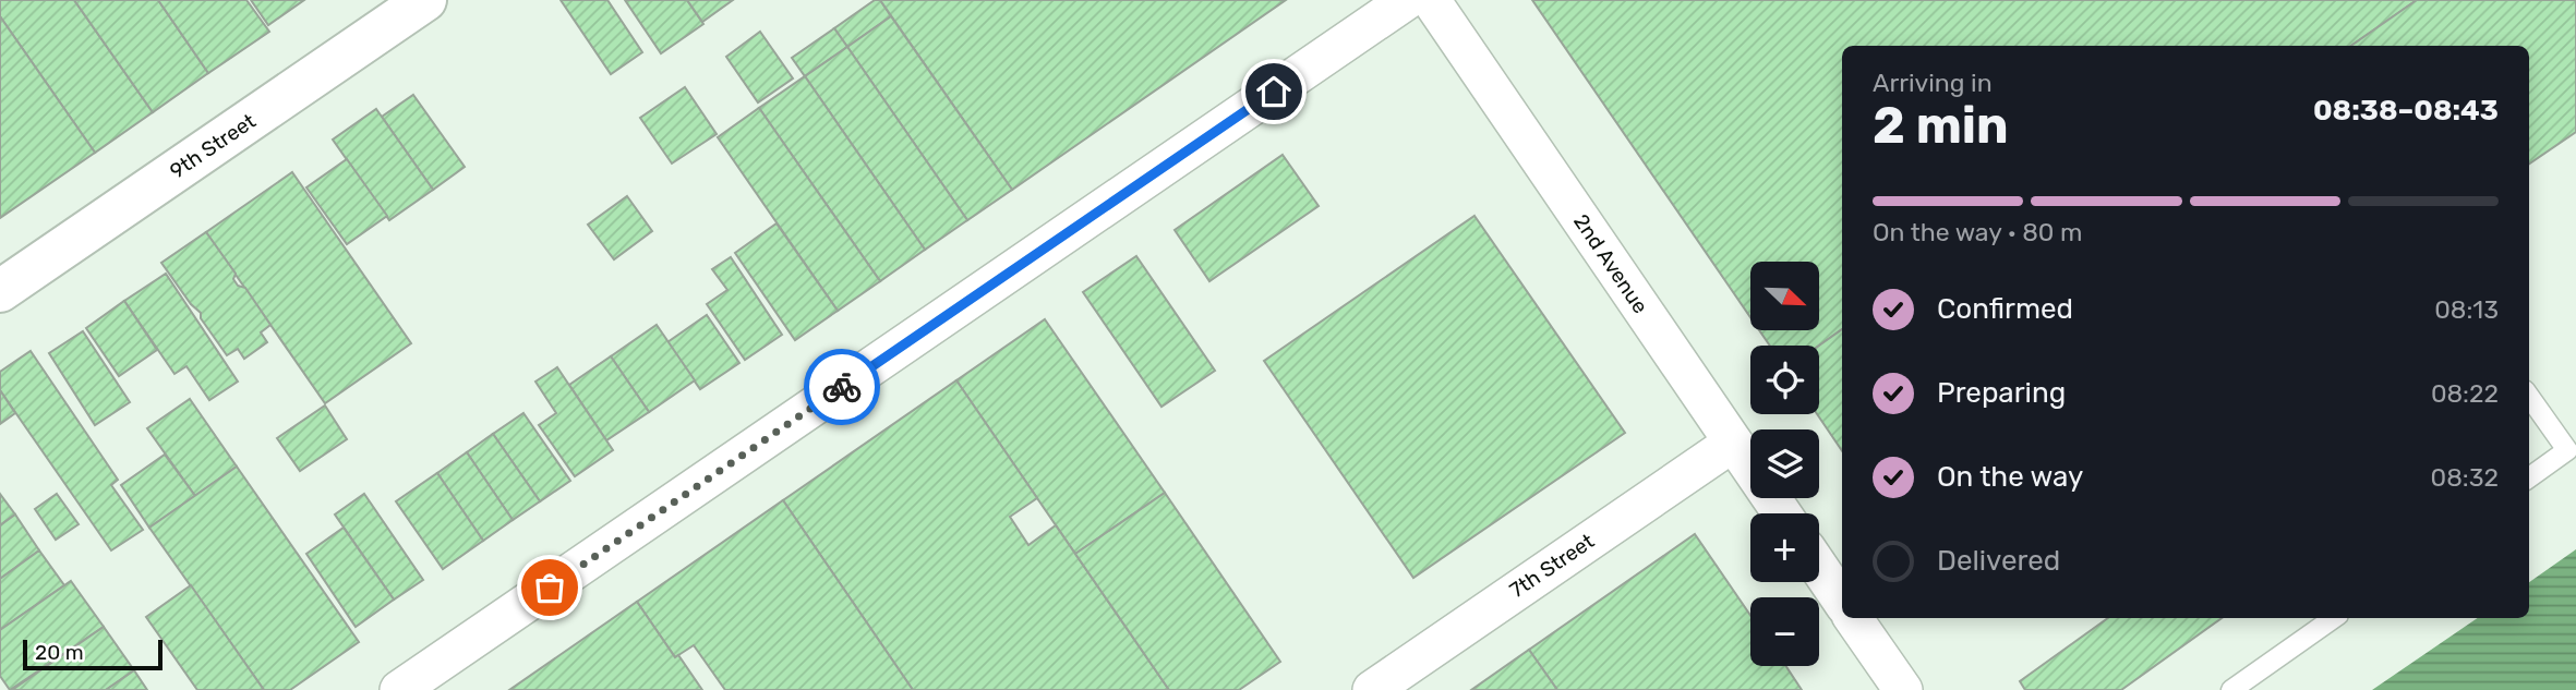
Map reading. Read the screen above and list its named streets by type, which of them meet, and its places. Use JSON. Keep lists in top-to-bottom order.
{
  "streets": {
    "main road": ["9th Street"],
    "street": ["2nd Avenue", "7th Street"]
  },
  "crossings": [
    ["2nd Avenue", "7th Street"]
  ],
  "scale_bar": "20 m",
  "north": "bottom right",
  "page": {
    "heading": ["2 min", "Arriving in", "08:38–08:43"],
    "bar": "On the way · 80 m",
    "map_buttons": ["+", "−"],
    "list": [
      ["Confirmed", "08:13"],
      ["Preparing", "08:22"],
      ["On the way", "08:32"],
      "Delivered"
    ],
    "scale": "20 m"
  }
}
